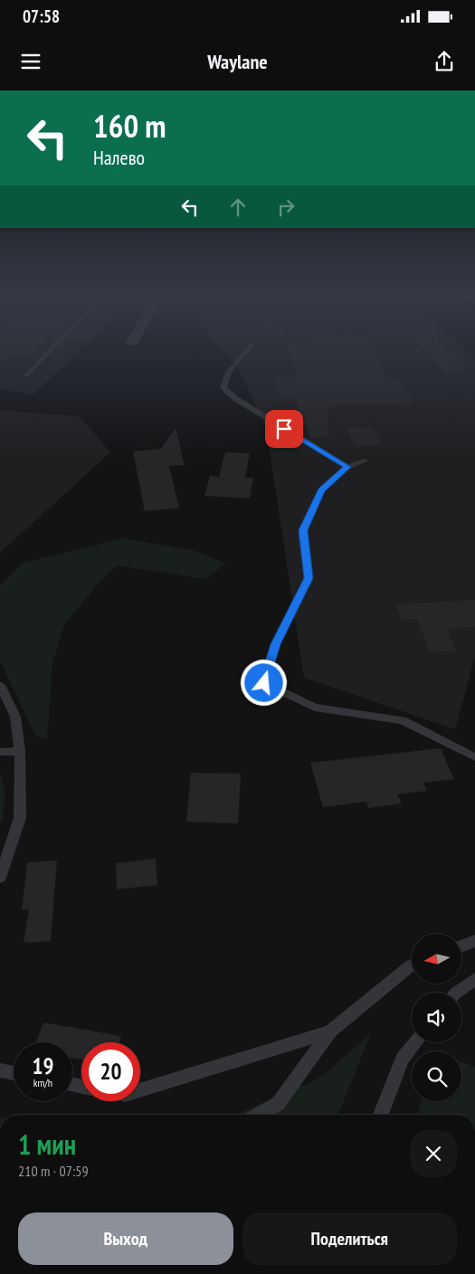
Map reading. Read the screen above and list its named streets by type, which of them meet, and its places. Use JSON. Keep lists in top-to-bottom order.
{
  "north": "left",
  "page": {
    "status": "07:58",
    "header": "Waylane",
    "turn": ["160 m", "Налево"],
    "speed": "19 km/h",
    "limit": "20",
    "heading": ["1 мин", "210 m · 07:59"],
    "buttons": ["Выход", "Поделиться"]
  }
}
